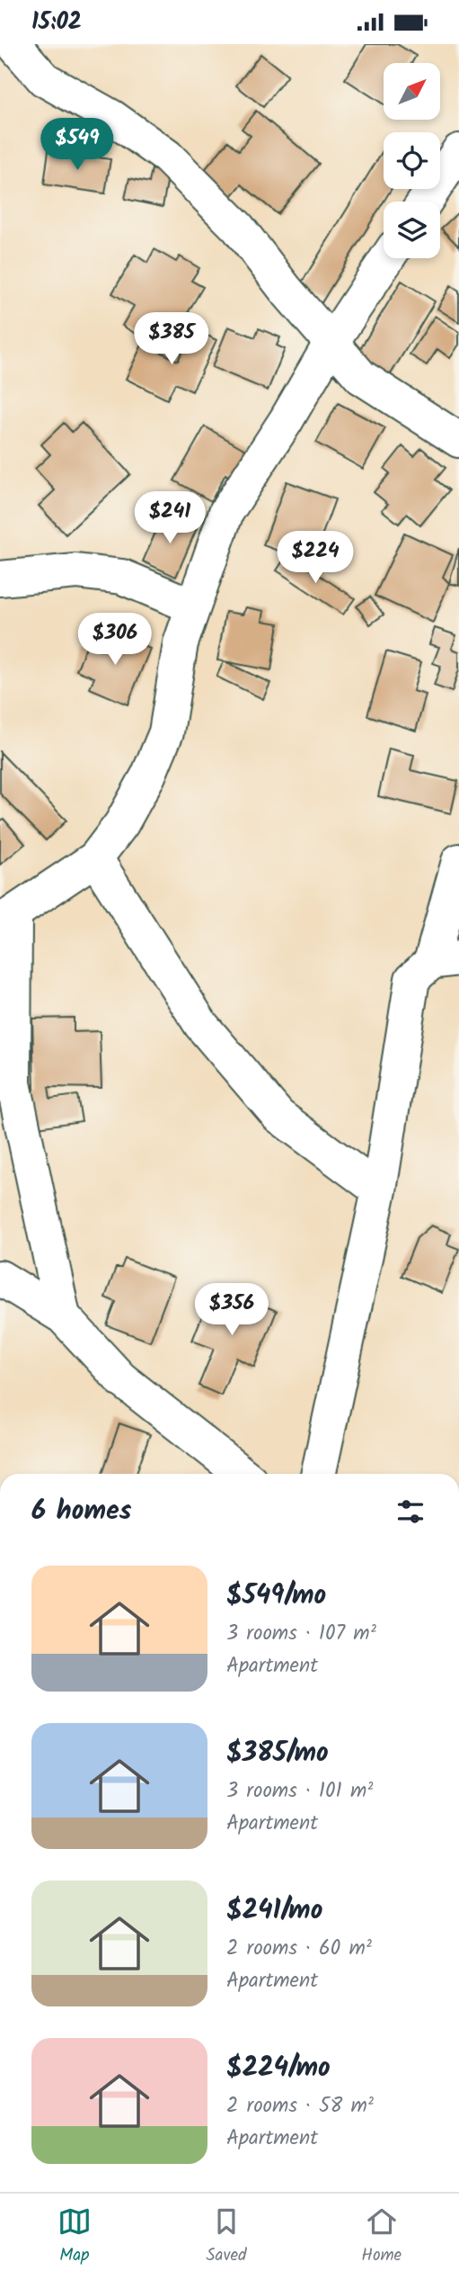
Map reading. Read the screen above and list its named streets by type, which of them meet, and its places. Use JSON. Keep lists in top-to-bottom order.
{
  "north": "top right",
  "page": {
    "status": "15:02",
    "price": [
      "$549",
      "$385",
      "$241",
      "$224",
      "$306",
      "$356"
    ],
    "heading": "6 homes",
    "list": [
      {
        "name": "$549/mo",
        "note": "3 rooms · 107 m² · Apartment"
      },
      {
        "name": "$385/mo",
        "note": "3 rooms · 101 m² · Apartment"
      },
      {
        "name": "$241/mo",
        "note": "2 rooms · 60 m² · Apartment"
      },
      {
        "name": "$224/mo",
        "note": "2 rooms · 58 m² · Apartment"
      }
    ],
    "tabs": ["Map", "Saved", "Home"]
  }
}
